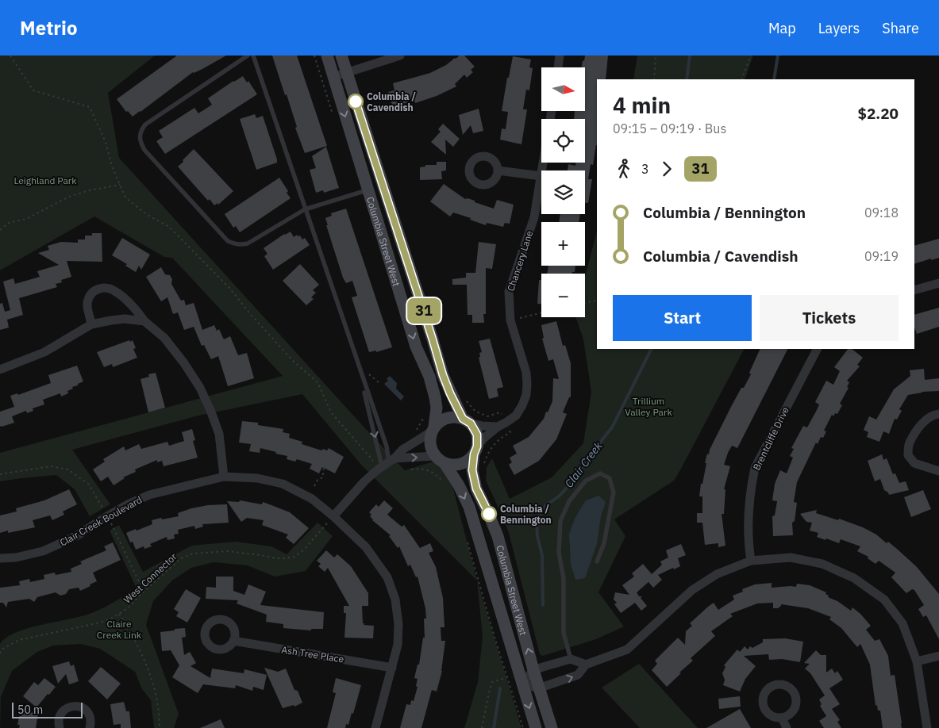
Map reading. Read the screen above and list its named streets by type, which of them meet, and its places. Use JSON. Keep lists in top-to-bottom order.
{
  "streets": {
    "main road": ["Columbia Street West"],
    "street": [
      "Chancery Lane",
      "Brentcliffe Drive",
      "Clair Creek Boulevard",
      "Ash Tree Place"
    ],
    "path": ["West Connector"]
  },
  "crossings": [
    ["Columbia Street West", "Chancery Lane"],
    ["Clair Creek Boulevard", "West Connector"],
    ["Clair Creek Boulevard", "Ash Tree Place"]
  ],
  "water": ["Clair Creek"],
  "parks": ["Leighland Park", "Trillium Valley Park", "Claire Creek Link"],
  "places": ["Columbia / Cavendish", "Columbia / Bennington"],
  "lines": ["bus line 31"],
  "scale_bar": "50 m",
  "north": "right",
  "page": {
    "header": "Metrio",
    "nav": ["Map", "Layers", "Share"],
    "on_map": "31",
    "map_buttons": ["+", "−"],
    "heading": ["4 min", "09:15 – 09:19 · Bus", "$2.20"],
    "legs": ["3", "31"],
    "list": [
      {
        "name": "Columbia / Bennington",
        "value": "09:18"
      },
      {
        "name": "Columbia / Cavendish",
        "value": "09:19"
      }
    ],
    "buttons": ["Start", "Tickets"],
    "scale": "50 m"
  }
}
